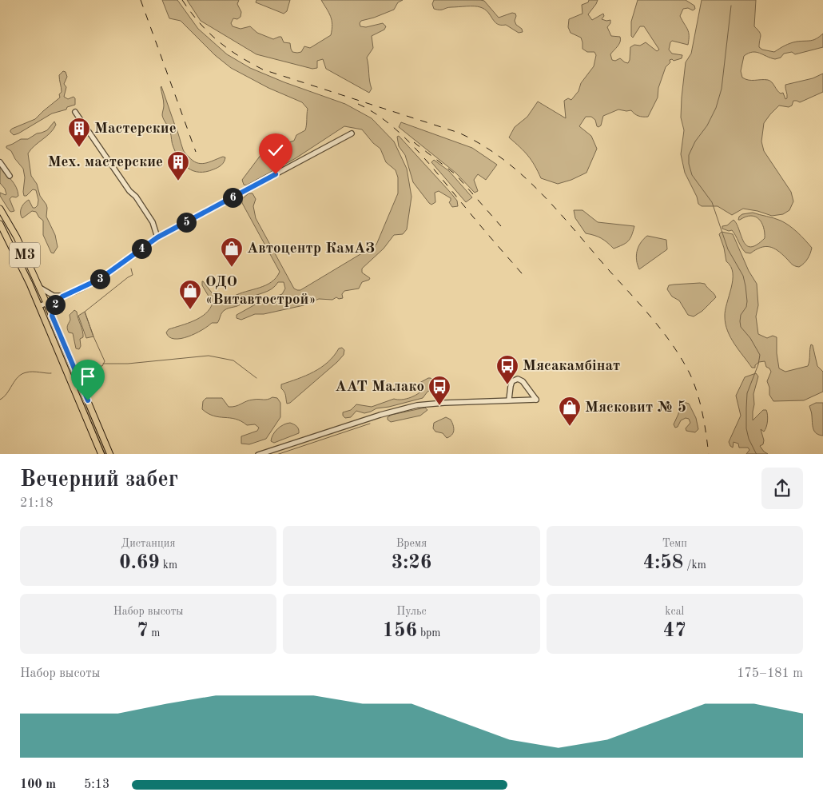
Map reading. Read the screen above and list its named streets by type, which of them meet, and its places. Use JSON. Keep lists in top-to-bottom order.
{
  "streets": {
    "main road": ["М3"]
  },
  "places": {
    "building": ["Мастерские", "Мех. мастерские"],
    "shop": ["Автоцентр КамАЗ", "ОДО «Витавтострой»", "Мясковит № 5"],
    "bus stop": ["Мясакамбінат", "ААТ Малако"]
  },
  "page": {
    "pins": [
      "6",
      "5",
      "4",
      "3",
      "2"
    ],
    "heading": ["Вечерний забег", "21:18"],
    "stats": [
      ["Дистанция", "0.69 km"],
      ["Время", "3:26"],
      ["Темп", "4:58 /km"],
      ["Набор высоты", "7 m"],
      ["Пульс", "156 bpm"],
      ["kcal", "47"]
    ],
    "chart": ["Набор высоты", "175–181 m"],
    "list": [
      {
        "name": "100 m",
        "note": "5:13"
      }
    ]
  }
}
